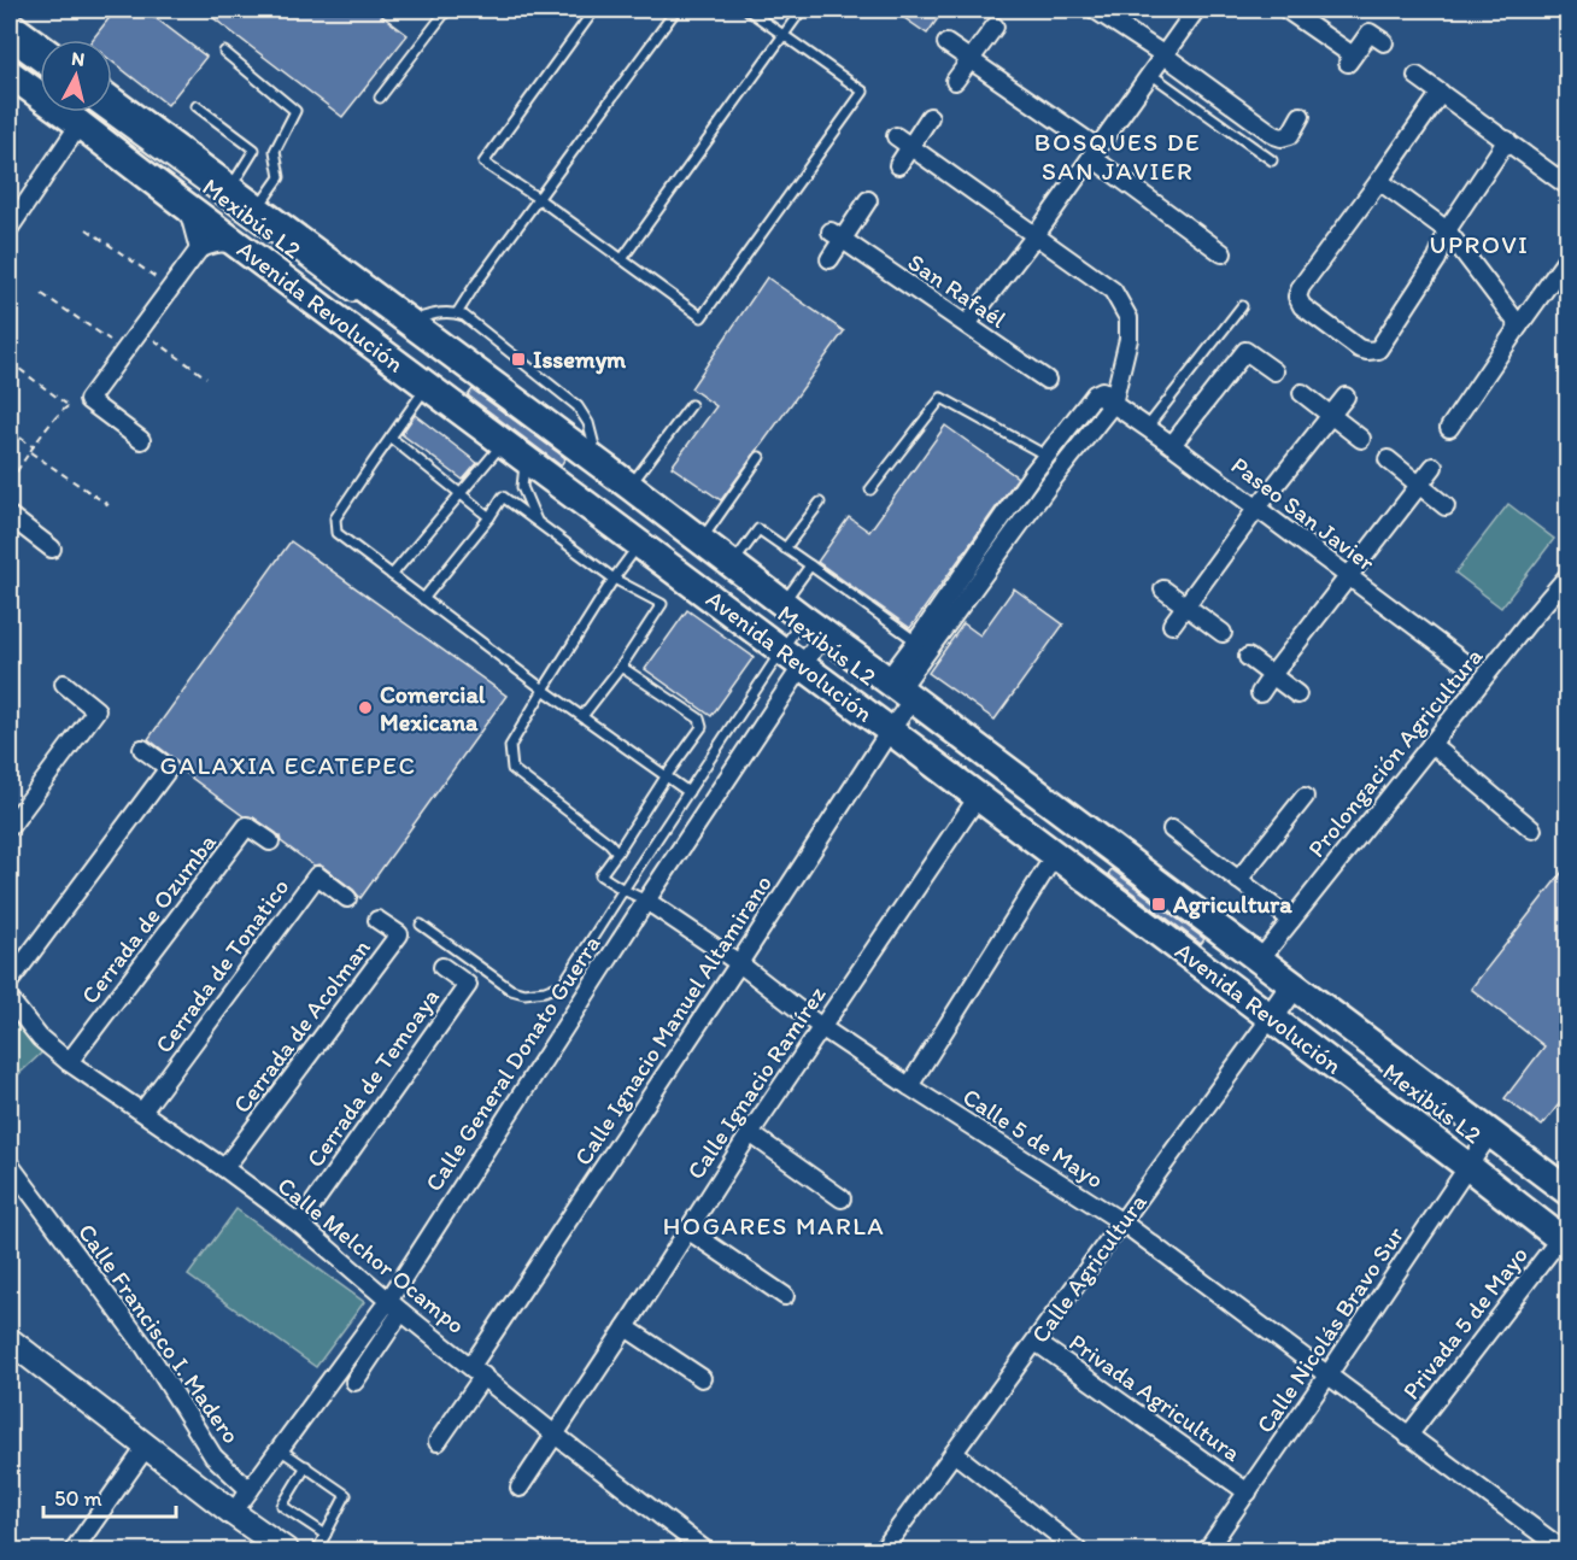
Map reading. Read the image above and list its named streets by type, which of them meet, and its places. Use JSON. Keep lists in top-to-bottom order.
{
  "streets": {
    "main road": ["Avenida Revolución"],
    "street": [
      "San Rafaél",
      "Paseo San Javier",
      "Prolongación Agricultura",
      "Cerrada de Ozumba",
      "Cerrada de Tonatico",
      "Calle Ignacio Manuel Altamirano",
      "Cerrada de Acolman",
      "Calle General Donato Guerra",
      "Cerrada de Temoaya",
      "Calle Ignacio Ramírez",
      "Calle 5 de Mayo",
      "Calle Melchor Ocampo",
      "Calle Agricultura",
      "Privada 5 de Mayo",
      "Calle Nicolás Bravo Sur",
      "Calle Francisco I. Madero",
      "Privada Agricultura"
    ],
    "lane": ["Mexibús L2"]
  },
  "crossings": [
    ["Mexibús L2", "Avenida Revolución"],
    ["Mexibús L2", "Calle Nicolás Bravo Sur"],
    ["Avenida Revolución", "Prolongación Agricultura"],
    ["Avenida Revolución", "Calle Ignacio Manuel Altamirano"],
    ["Avenida Revolución", "Calle General Donato Guerra"],
    ["Avenida Revolución", "Calle Ignacio Ramírez"],
    ["Avenida Revolución", "Calle Agricultura"],
    ["Avenida Revolución", "Privada 5 de Mayo"],
    ["Avenida Revolución", "Calle Nicolás Bravo Sur"],
    ["Cerrada de Ozumba", "Calle Melchor Ocampo"],
    ["Cerrada de Tonatico", "Calle Melchor Ocampo"],
    ["Calle Ignacio Manuel Altamirano", "Calle 5 de Mayo"],
    ["Calle Ignacio Manuel Altamirano", "Calle Melchor Ocampo"],
    ["Cerrada de Acolman", "Calle Melchor Ocampo"],
    ["Calle General Donato Guerra", "Calle 5 de Mayo"],
    ["Calle General Donato Guerra", "Calle Melchor Ocampo"],
    ["Calle General Donato Guerra", "Calle Francisco I. Madero"],
    ["Cerrada de Temoaya", "Calle Melchor Ocampo"],
    ["Calle Ignacio Ramírez", "Calle 5 de Mayo"],
    ["Calle Ignacio Ramírez", "Calle Melchor Ocampo"],
    ["Calle 5 de Mayo", "Calle Agricultura"],
    ["Calle 5 de Mayo", "Privada 5 de Mayo"],
    ["Calle 5 de Mayo", "Calle Nicolás Bravo Sur"],
    ["Calle Agricultura", "Privada Agricultura"],
    ["Calle Nicolás Bravo Sur", "Privada Agricultura"]
  ],
  "districts": [
    "BOSQUES DE SAN JAVIER",
    "UPROVI",
    "GALAXIA ECATEPEC",
    "HOGARES MARLA"
  ],
  "places": {
    "transit": ["Issemym", "Agricultura"],
    "other": ["Comercial Mexicana"]
  },
  "scale_bar": "50 m",
  "north": "top"
}
